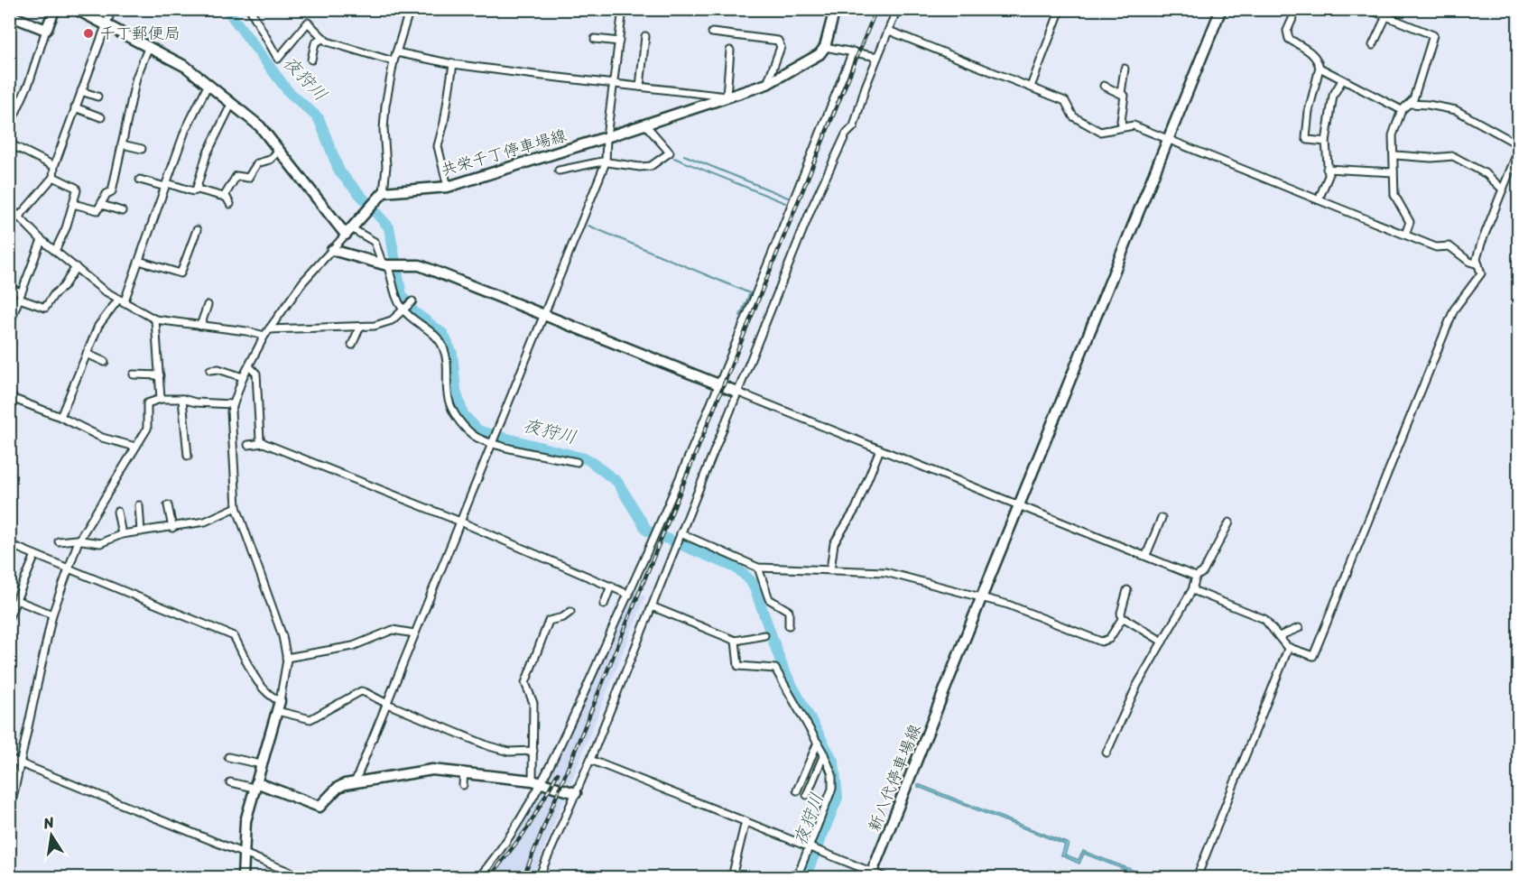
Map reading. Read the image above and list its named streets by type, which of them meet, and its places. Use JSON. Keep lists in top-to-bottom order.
{
  "streets": {
    "street": ["共栄千丁停車場線", "新八代停車場線"]
  },
  "water": ["夜狩川"],
  "places": ["千丁郵便局"],
  "north": "top"
}
